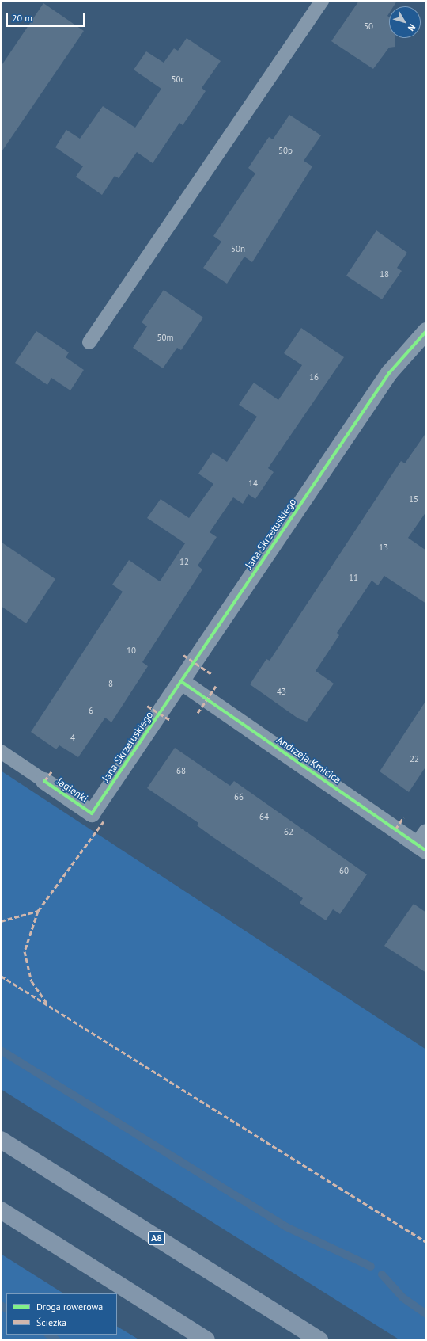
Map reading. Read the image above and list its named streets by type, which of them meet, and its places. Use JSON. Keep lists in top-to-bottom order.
{
  "streets": {
    "highway": ["A8"],
    "street": ["Jana Skrzetuskiego", "Andrzeja Kmicica", "Jagienki"]
  },
  "crossings": [
    ["Jana Skrzetuskiego", "Andrzeja Kmicica"],
    ["Jana Skrzetuskiego", "Jagienki"]
  ],
  "house_numbers": [
    "50",
    "50c",
    "50p",
    "50n",
    "18",
    "50m",
    "16",
    "14",
    "15",
    "13",
    "12",
    "11",
    "10",
    "8",
    "43",
    "6",
    "4",
    "22",
    "68",
    "66",
    "64",
    "62",
    "60"
  ],
  "legend": ["Droga rowerowa", "Ścieżka"],
  "scale_bar": "20 m",
  "north": "bottom right"
}
